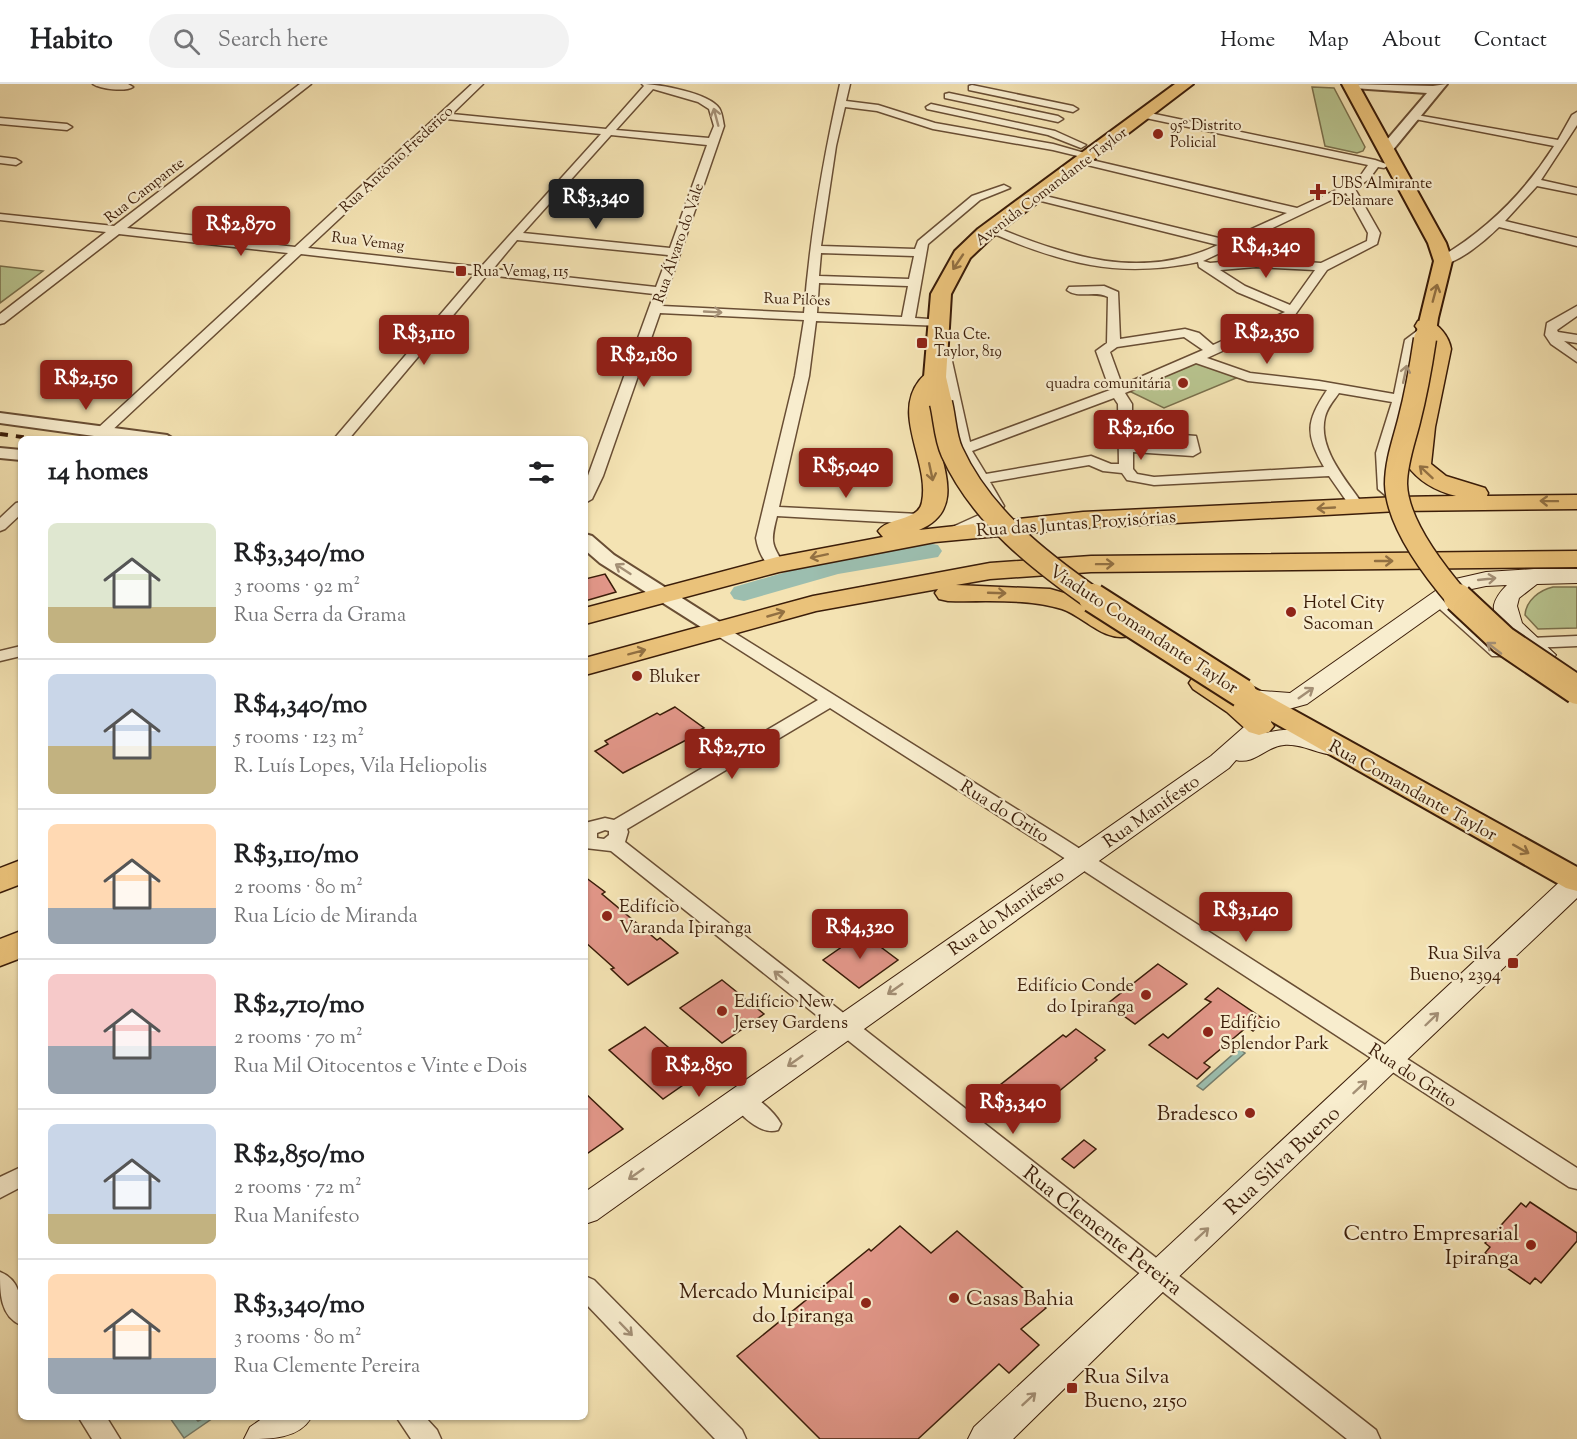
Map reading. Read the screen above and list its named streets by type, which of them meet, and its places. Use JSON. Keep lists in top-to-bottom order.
{
  "streets": {
    "highway": ["Rua das Juntas Provisórias"],
    "main road": [
      "Avenida Comandante Taylor",
      "Viaduto Comandante Taylor",
      "Rua Comandante Taylor",
      "Rua Manifesto",
      "Rua do Manifesto",
      "Rua Silva Bueno"
    ],
    "street": [
      "Rua Antônio Frederico",
      "Rua Campante",
      "Rua Vemag",
      "Rua Álvaro do Vale",
      "Rua Pilões",
      "Rua do Grito",
      "Rua Clemente Pereira"
    ]
  },
  "crossings": [
    ["Rua Antônio Frederico", "Rua Vemag"],
    ["Avenida Comandante Taylor", "Rua Pilões"],
    ["Avenida Comandante Taylor", "Viaduto Comandante Taylor"],
    ["Rua Campante", "Rua Vemag"],
    ["Rua Vemag", "Rua Álvaro do Vale"],
    ["Rua Álvaro do Vale", "Rua Pilões"],
    ["Rua das Juntas Provisórias", "Rua do Grito"],
    ["Viaduto Comandante Taylor", "Rua Comandante Taylor"],
    ["Rua Comandante Taylor", "Rua Manifesto"],
    ["Rua Comandante Taylor", "Rua Silva Bueno"],
    ["Rua do Grito", "Rua Manifesto"],
    ["Rua do Grito", "Rua do Manifesto"],
    ["Rua do Grito", "Rua Silva Bueno"],
    ["Rua Manifesto", "Rua do Manifesto"],
    ["Rua do Manifesto", "Rua Clemente Pereira"],
    ["Rua Silva Bueno", "Rua Clemente Pereira"]
  ],
  "one_way": [
    "Rua Pilões",
    "Rua Comandante Taylor",
    "Rua do Manifesto",
    "Rua Silva Bueno"
  ],
  "places": {
    "other": [
      "95º Distrito Policial",
      "quadra comunitária",
      "Hotel City Sacoman",
      "Bluker",
      "Edifício Varanda Ipiranga",
      "Edifício Conde do Ipiranga",
      "Edifício New Jersey Gardens",
      "Edifício Splendor Park",
      "Bradesco",
      "Centro Empresarial Ipiranga",
      "Casas Bahia",
      "Mercado Municipal do Ipiranga"
    ],
    "health": ["UBS Almirante Delamare"],
    "transit": [
      "Rua Vemag, 115",
      "Rua Cte. Taylor, 819",
      "Rua Silva Bueno, 2394",
      "Rua Silva Bueno, 2150"
    ]
  },
  "page": {
    "header": "Habito",
    "search": "Search here",
    "nav": [
      "Home",
      "Map",
      "About",
      "Contact"
    ],
    "price": [
      "R$3,340",
      "R$2,870",
      "R$4,340",
      "R$2,350",
      "R$3,110",
      "R$2,180",
      "R$2,150",
      "R$2,160",
      "R$5,040",
      "R$2,710",
      "R$3,140",
      "R$4,320",
      "R$2,850",
      "R$3,340"
    ],
    "heading": "14 homes",
    "list": [
      {
        "name": "R$3,340/mo",
        "note": "3 rooms · 92 m² · Rua Serra da Grama"
      },
      {
        "name": "R$4,340/mo",
        "note": "5 rooms · 123 m² · R. Luís Lopes, Vila Heliopolis"
      },
      {
        "name": "R$3,110/mo",
        "note": "2 rooms · 80 m² · Rua Lício de Miranda"
      },
      {
        "name": "R$2,710/mo",
        "note": "2 rooms · 70 m² · Rua Mil Oitocentos e Vinte e Dois"
      },
      {
        "name": "R$2,850/mo",
        "note": "2 rooms · 72 m² · Rua Manifesto"
      },
      {
        "name": "R$3,340/mo",
        "note": "3 rooms · 80 m² · Rua Clemente Pereira"
      }
    ]
  }
}
